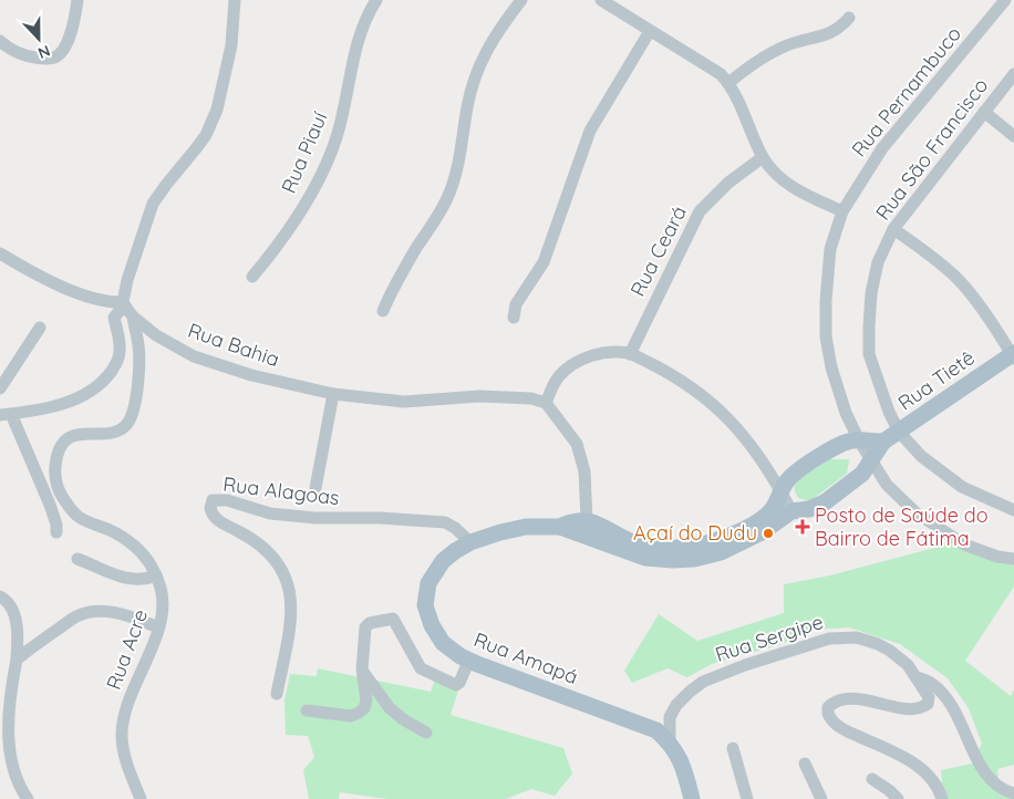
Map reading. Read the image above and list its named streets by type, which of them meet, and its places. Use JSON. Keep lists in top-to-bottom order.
{
  "streets": {
    "main road": ["Rua Tietê", "Rua Amapá"],
    "street": [
      "Rua Pernambuco",
      "Rua São Francisco",
      "Rua Piauí",
      "Rua Ceará",
      "Rua Bahia",
      "Rua Alagoas",
      "Rua Sergipe",
      "Rua Acre"
    ]
  },
  "crossings": [
    ["Rua Pernambuco", "Rua Tietê"],
    ["Rua São Francisco", "Rua Tietê"],
    ["Rua Bahia", "Rua Acre"],
    ["Rua Alagoas", "Rua Amapá"],
    ["Rua Sergipe", "Rua Amapá"]
  ],
  "places": {
    "health": ["Posto de Saúde do Bairro de Fátima"],
    "other": ["Açaí do Dudu"]
  },
  "north": "bottom"
}
